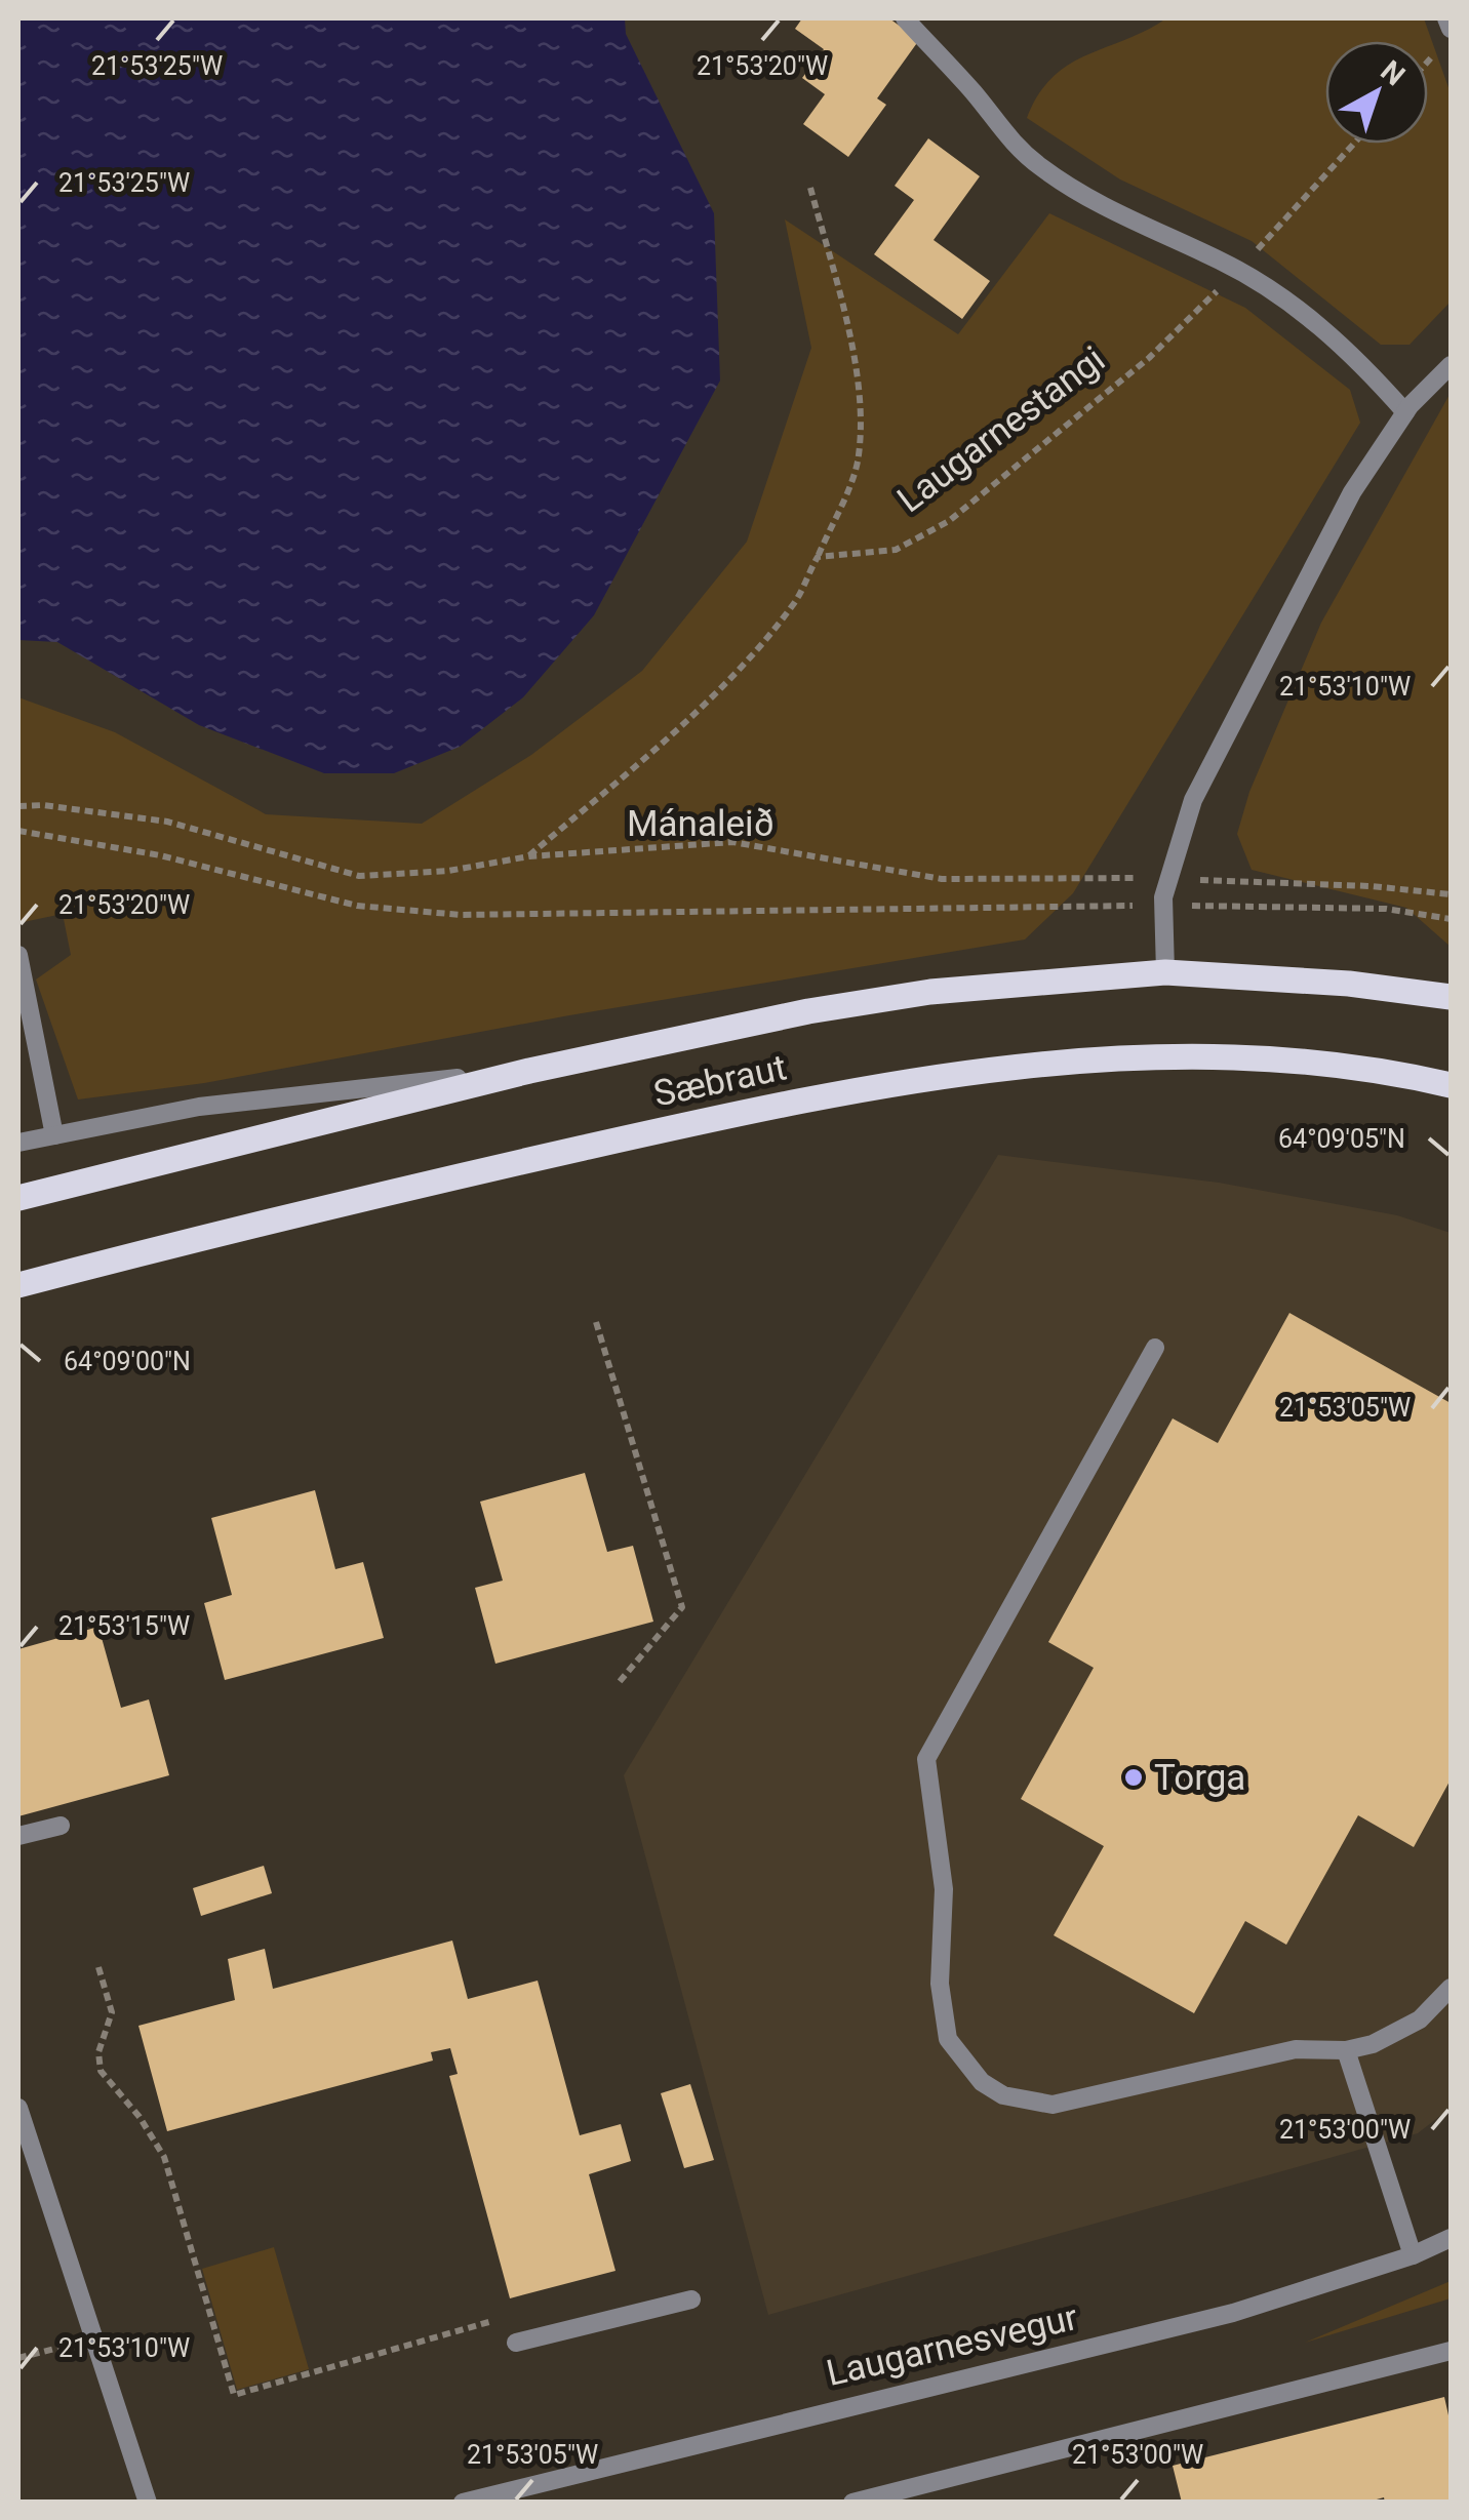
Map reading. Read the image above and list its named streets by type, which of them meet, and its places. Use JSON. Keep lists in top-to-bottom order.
{
  "streets": {
    "main road": ["Sæbraut"],
    "street": ["Laugarnesvegur"],
    "path": ["Laugarnestangi", "Mánaleið"]
  },
  "places": ["Torga"],
  "north": "top right",
  "coordinates": [
    "21°53'25\"W",
    "21°53'20\"W",
    "21°53'10\"W",
    "64°09'05\"N",
    "64°09'00\"N",
    "21°53'05\"W",
    "21°53'15\"W",
    "21°53'00\"W"
  ]
}
